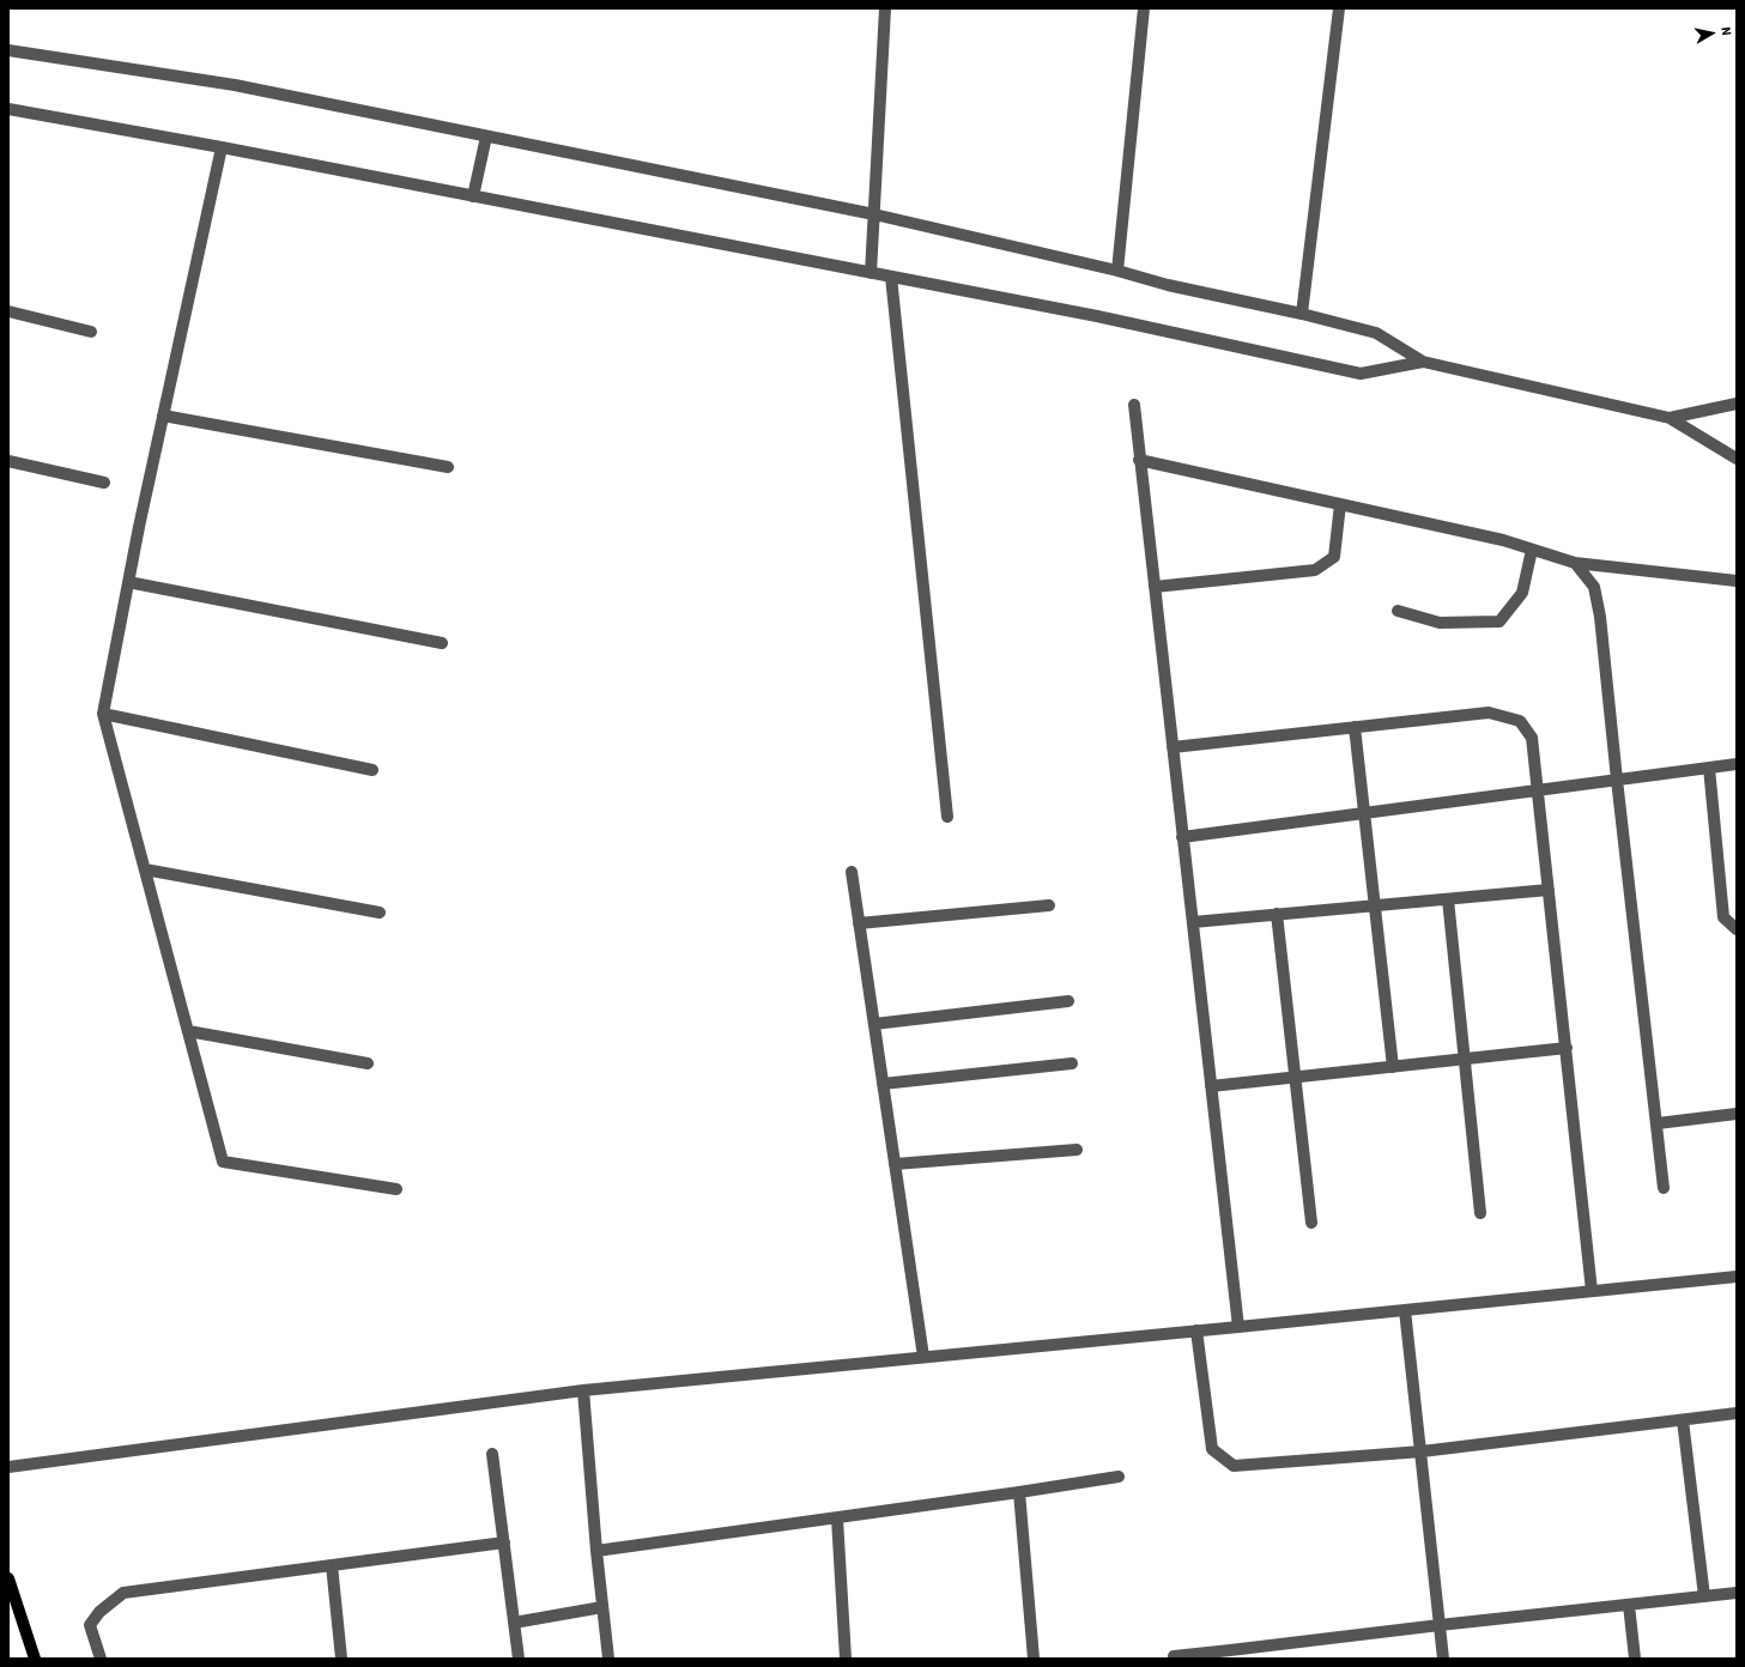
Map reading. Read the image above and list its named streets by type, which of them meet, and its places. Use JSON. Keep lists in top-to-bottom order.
{
  "north": "right"
}
